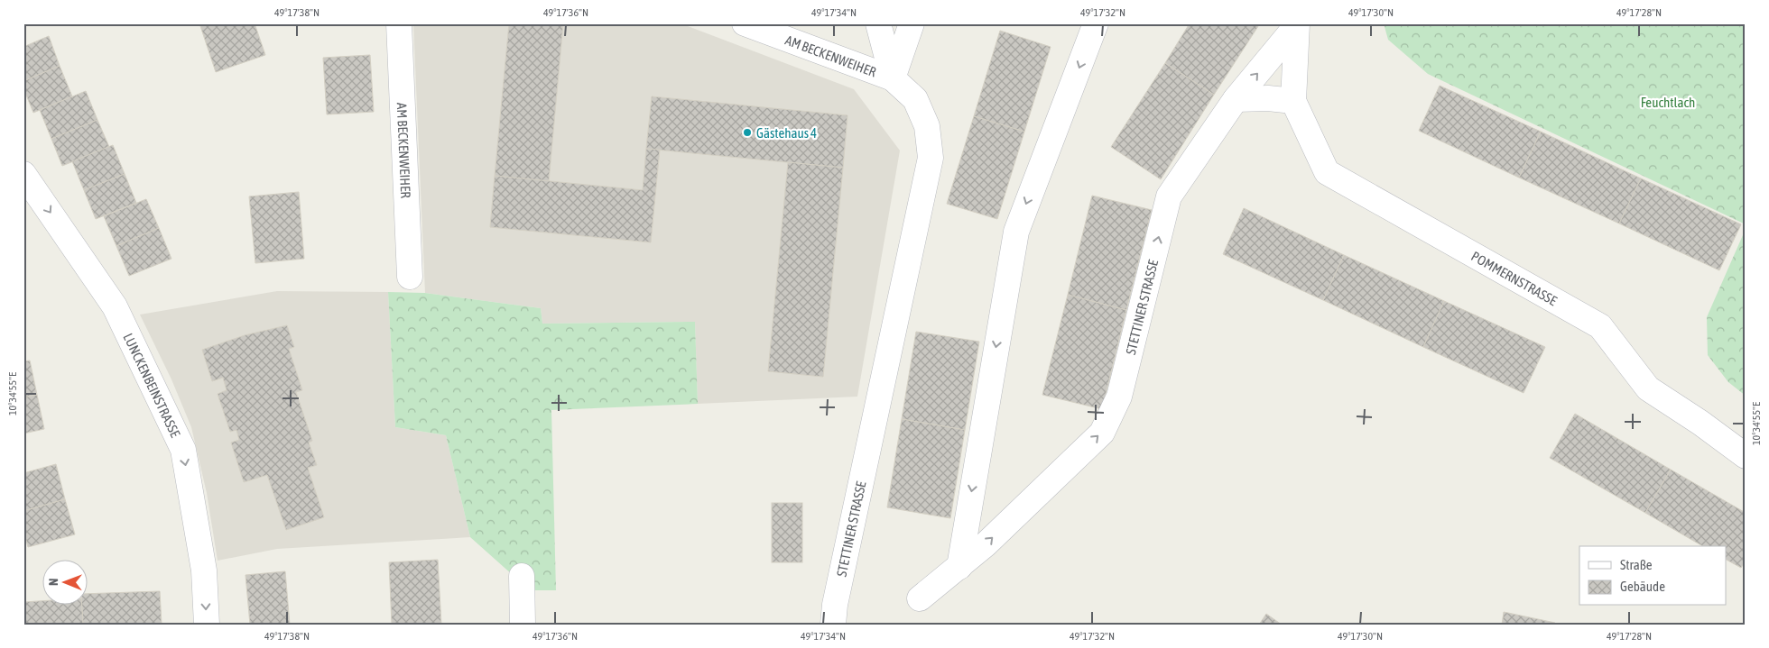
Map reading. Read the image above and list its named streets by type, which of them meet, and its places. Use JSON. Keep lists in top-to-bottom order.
{
  "streets": {
    "street": [
      "AM BECKENWEIHER",
      "POMMERNSTRASSE",
      "STETTINER STRASSE",
      "LUNCKENBEINSTRASSE"
    ]
  },
  "crossings": [
    ["AM BECKENWEIHER", "STETTINER STRASSE"],
    ["POMMERNSTRASSE", "STETTINER STRASSE"]
  ],
  "one_way": ["LUNCKENBEINSTRASSE"],
  "parks": ["Feuchtlach"],
  "places": ["Gästehaus 4"],
  "legend": ["Straße", "Gebäude"],
  "north": "left",
  "coordinates": [
    "49°17'38\"N",
    "49°17'36\"N",
    "49°17'34\"N",
    "49°17'32\"N",
    "49°17'30\"N",
    "49°17'28\"N",
    "10°34'55\"E"
  ]
}
